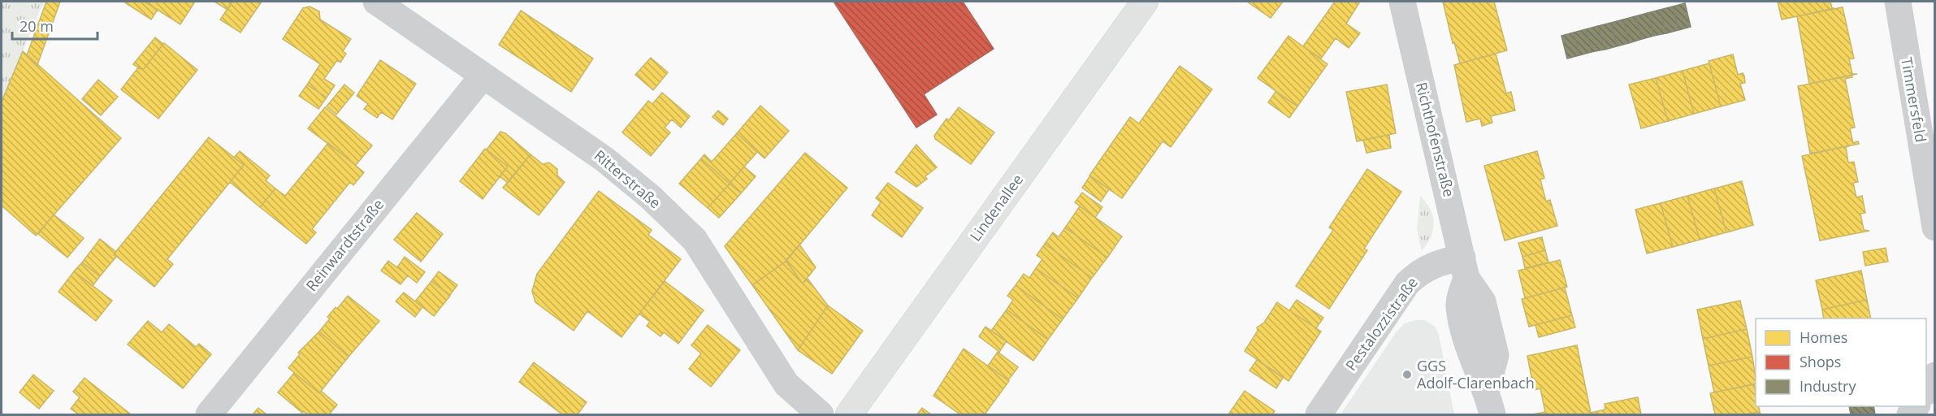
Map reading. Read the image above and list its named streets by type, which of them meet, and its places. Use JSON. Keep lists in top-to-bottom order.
{
  "streets": {
    "main road": ["Lindenallee"],
    "street": [
      "Timmersfeld",
      "Richthofenstraße",
      "Ritterstraße",
      "Reinwardtstraße",
      "Pestalozzistraße"
    ]
  },
  "crossings": [
    ["Richthofenstraße", "Pestalozzistraße"],
    ["Ritterstraße", "Reinwardtstraße"]
  ],
  "places": ["GGS Adolf-Clarenbach"],
  "legend": ["Homes", "Shops", "Industry"],
  "scale_bar": "20 m"
}
